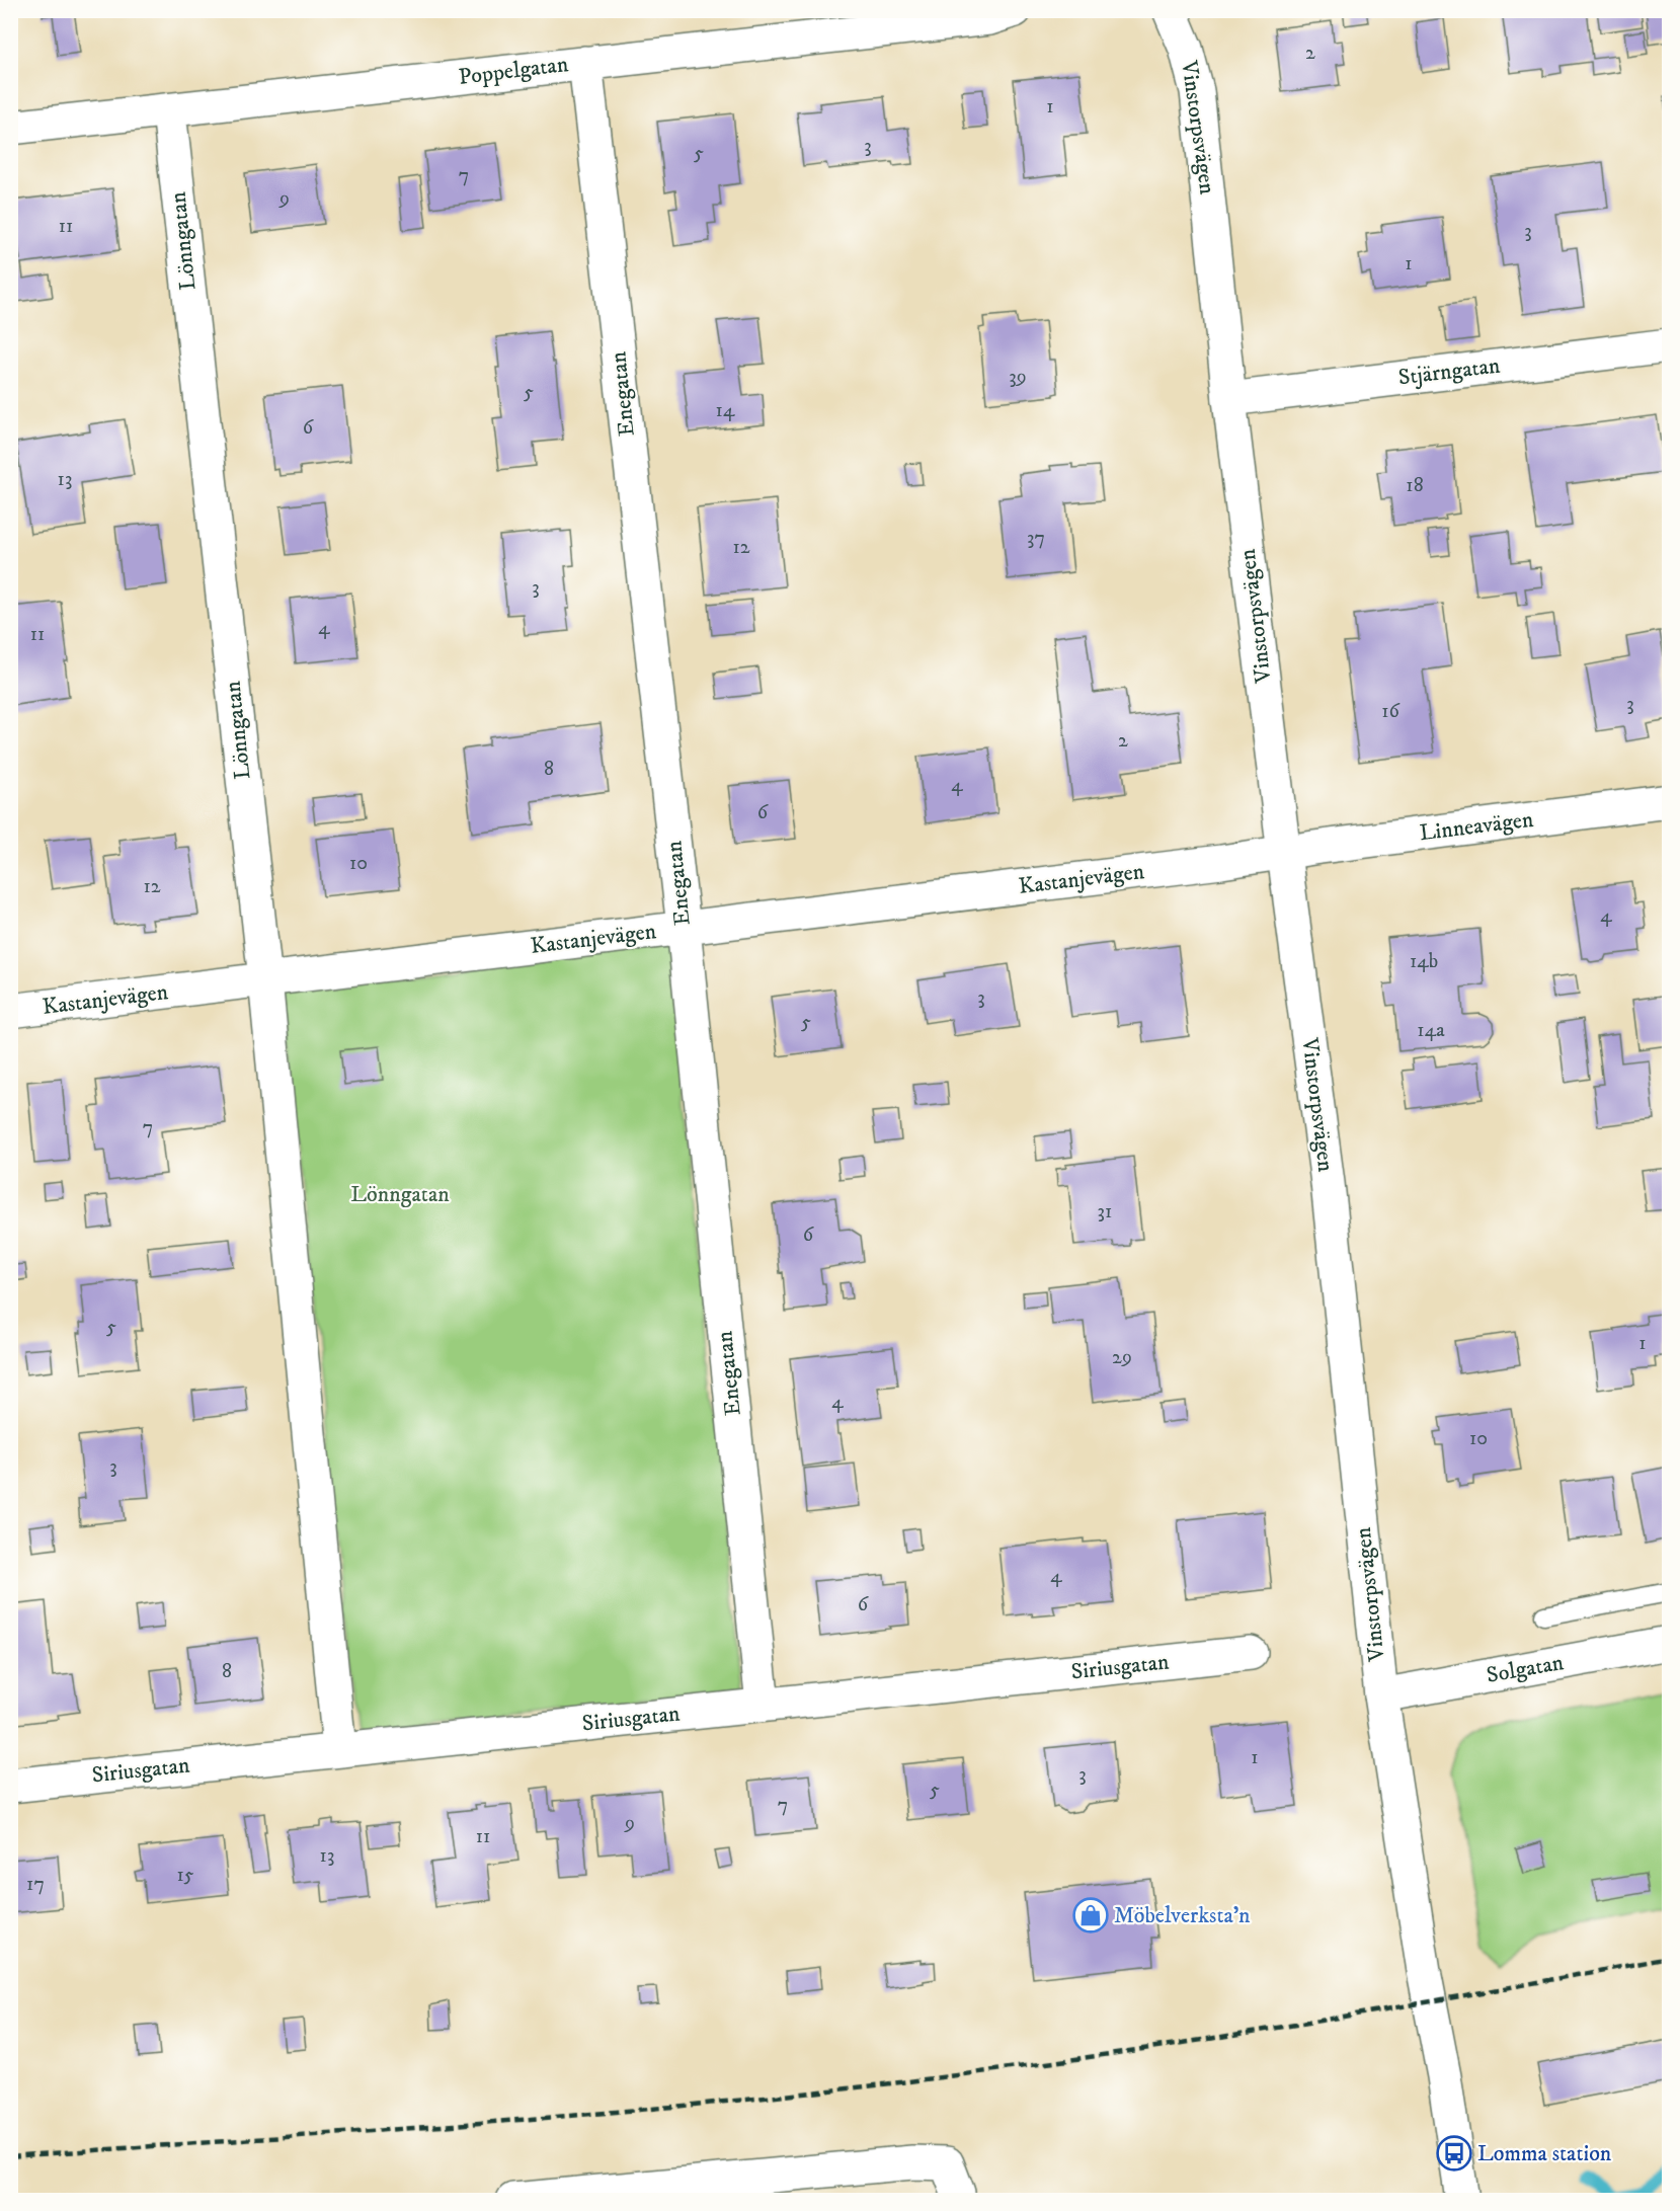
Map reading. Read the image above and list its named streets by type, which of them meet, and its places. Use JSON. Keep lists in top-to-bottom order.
{
  "streets": {
    "street": [
      "Poppelgatan",
      "Vinstorpsvägen",
      "Lönngatan",
      "Stjärngatan",
      "Enegatan",
      "Linneavägen",
      "Kastanjevägen",
      "Siriusgatan",
      "Solgatan"
    ]
  },
  "crossings": [
    ["Poppelgatan", "Lönngatan"],
    ["Poppelgatan", "Enegatan"],
    ["Vinstorpsvägen", "Stjärngatan"],
    ["Vinstorpsvägen", "Linneavägen"],
    ["Vinstorpsvägen", "Kastanjevägen"],
    ["Vinstorpsvägen", "Solgatan"],
    ["Lönngatan", "Kastanjevägen"],
    ["Lönngatan", "Siriusgatan"],
    ["Enegatan", "Kastanjevägen"],
    ["Enegatan", "Siriusgatan"],
    ["Linneavägen", "Kastanjevägen"]
  ],
  "parks": ["Lönngatan"],
  "places": {
    "shop": ["Möbelverksta'n"],
    "bus stop": ["Lomma station"]
  },
  "house_numbers": [
    "2",
    "1",
    "3",
    "5",
    "7",
    "9",
    "11",
    "3",
    "1",
    "39",
    "5",
    "14",
    "6",
    "13",
    "18",
    "37",
    "12",
    "3",
    "4",
    "11",
    "3",
    "16",
    "2",
    "8",
    "4",
    "6",
    "10",
    "12",
    "4",
    "14b",
    "3",
    "5",
    "14a",
    "7",
    "31",
    "6",
    "5",
    "1",
    "29",
    "4",
    "10",
    "3",
    "4",
    "6",
    "8",
    "1",
    "3",
    "5",
    "7",
    "9",
    "11",
    "13",
    "15",
    "17"
  ]
}
